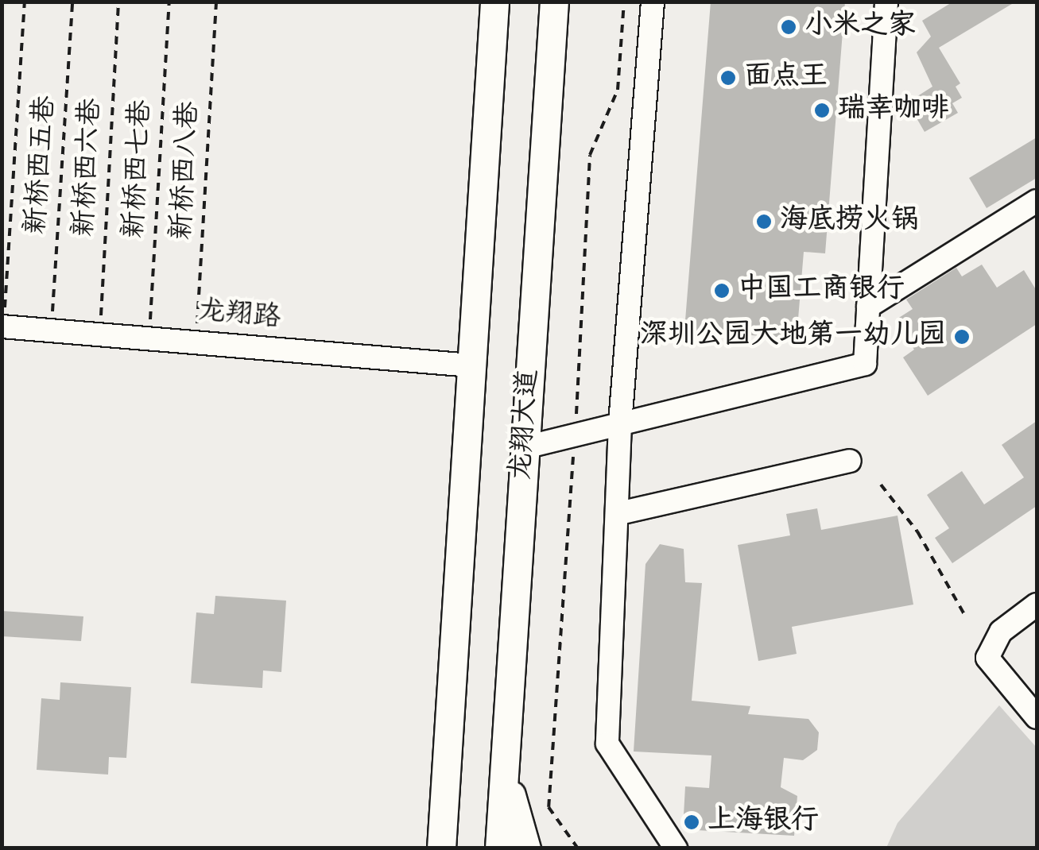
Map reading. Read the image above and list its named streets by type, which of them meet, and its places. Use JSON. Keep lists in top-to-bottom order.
{
  "streets": {
    "main road": ["龙翔大道"],
    "street": ["龙翔路"],
    "path": [
      "新桥西五巷",
      "新桥西六巷",
      "新桥西七巷",
      "新桥西八巷"
    ]
  },
  "crossings": [
    ["新桥西五巷", "龙翔路"],
    ["新桥西六巷", "龙翔路"],
    ["新桥西七巷", "龙翔路"],
    ["新桥西八巷", "龙翔路"],
    ["龙翔路", "龙翔大道"]
  ],
  "places": [
    "小米之家",
    "面点王",
    "瑞幸咖啡",
    "海底捞火锅",
    "中国工商银行",
    "深圳公园大地第一幼儿园",
    "上海银行"
  ]
}
